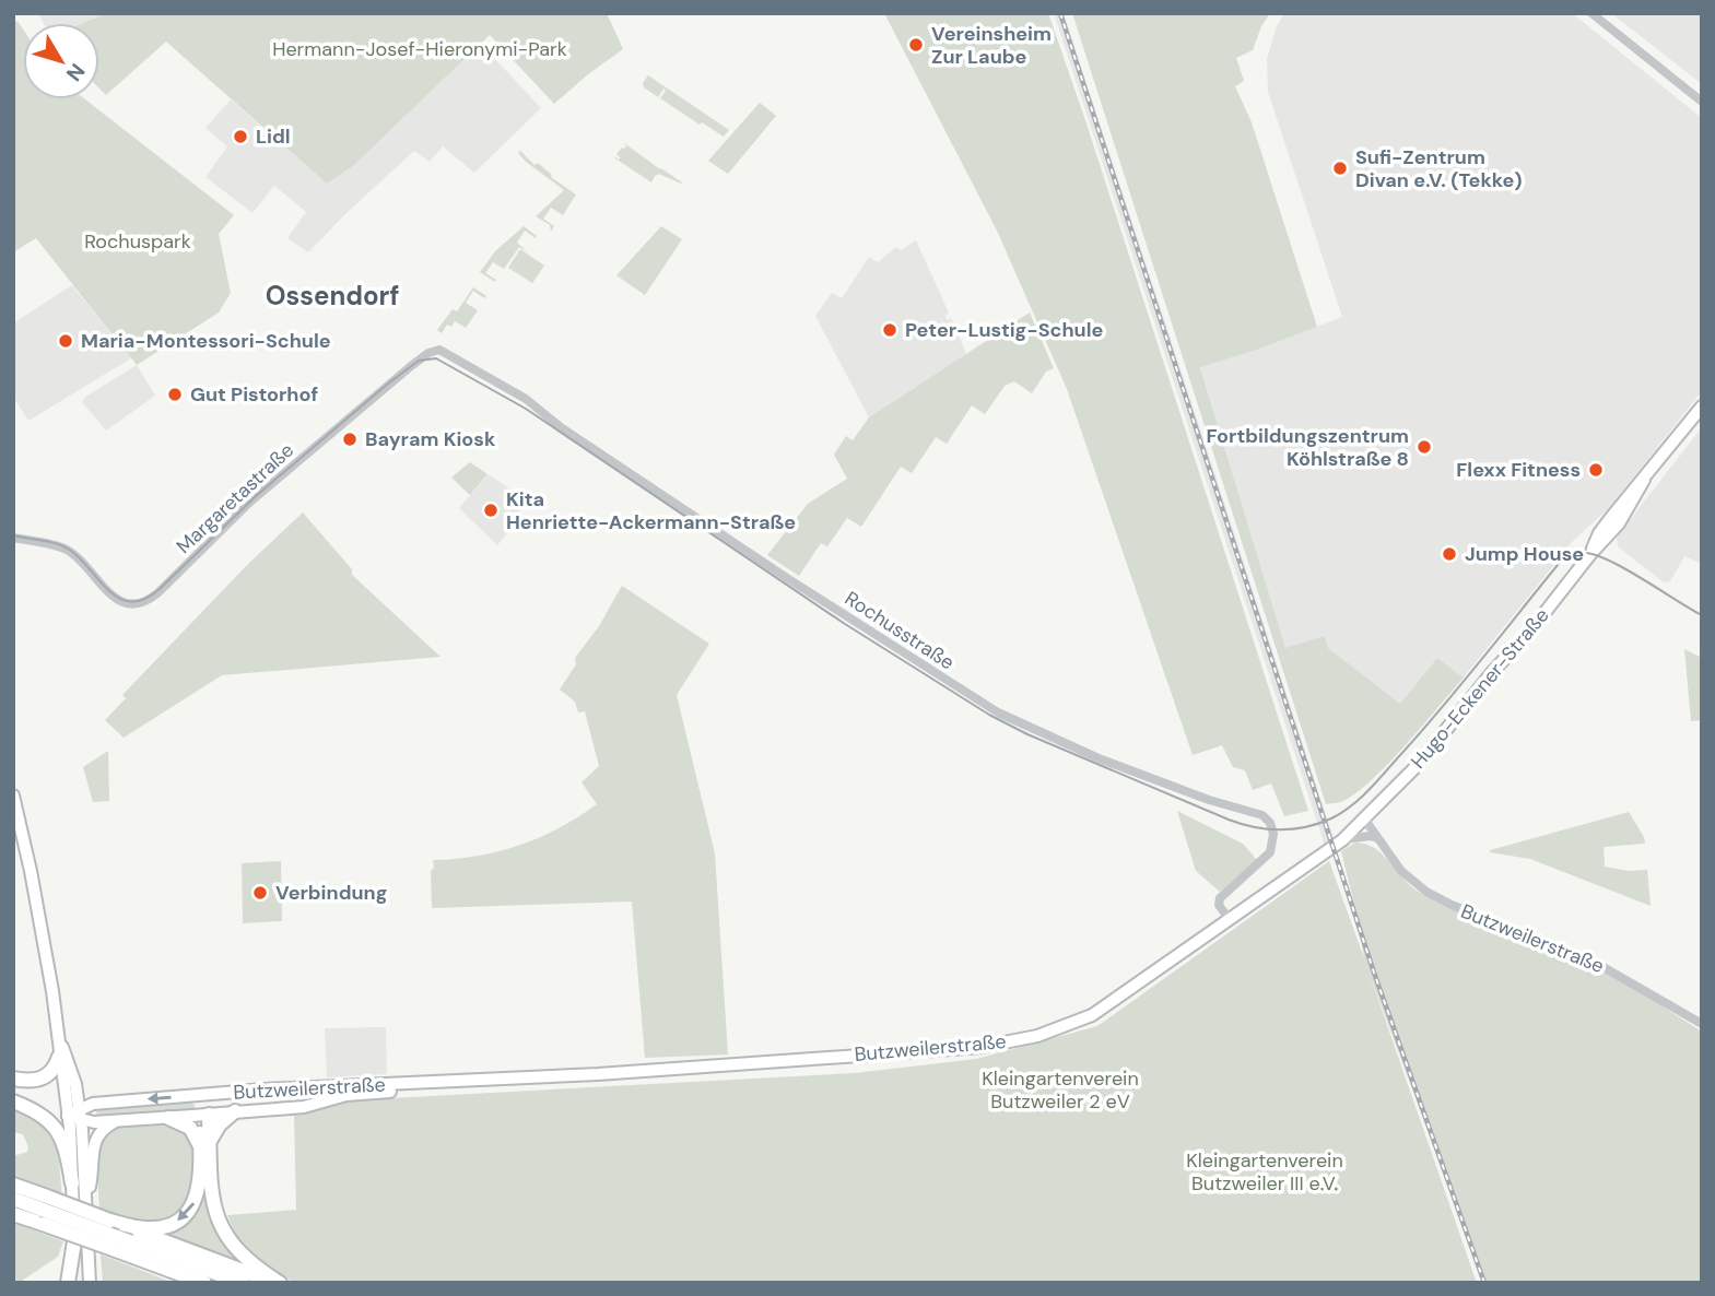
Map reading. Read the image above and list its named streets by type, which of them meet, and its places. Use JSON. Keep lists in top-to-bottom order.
{
  "streets": {
    "main road": ["Hugo-Eckener-Straße", "Butzweilerstraße"],
    "street": ["Margaretastraße", "Rochusstraße"]
  },
  "crossings": [
    ["Margaretastraße", "Rochusstraße"],
    ["Rochusstraße", "Butzweilerstraße"],
    ["Hugo-Eckener-Straße", "Butzweilerstraße"]
  ],
  "districts": ["Ossendorf"],
  "parks": [
    "Hermann-Josef-Hieronymi-Park",
    "Rochuspark",
    "Kleingartenverein Butzweiler 2 eV",
    "Kleingartenverein Butzweiler III e.V."
  ],
  "places": [
    "Vereinsheim Zur Laube",
    "Lidl",
    "Sufi-Zentrum Divan e.V. (Tekke)",
    "Peter-Lustig-Schule",
    "Maria-Montessori-Schule",
    "Gut Pistorhof",
    "Bayram Kiosk",
    "Fortbildungszentrum Köhlstraße 8",
    "Flexx Fitness",
    "Kita Henriette-Ackermann-Straße",
    "Jump House",
    "Verbindung"
  ],
  "north": "bottom right"
}
